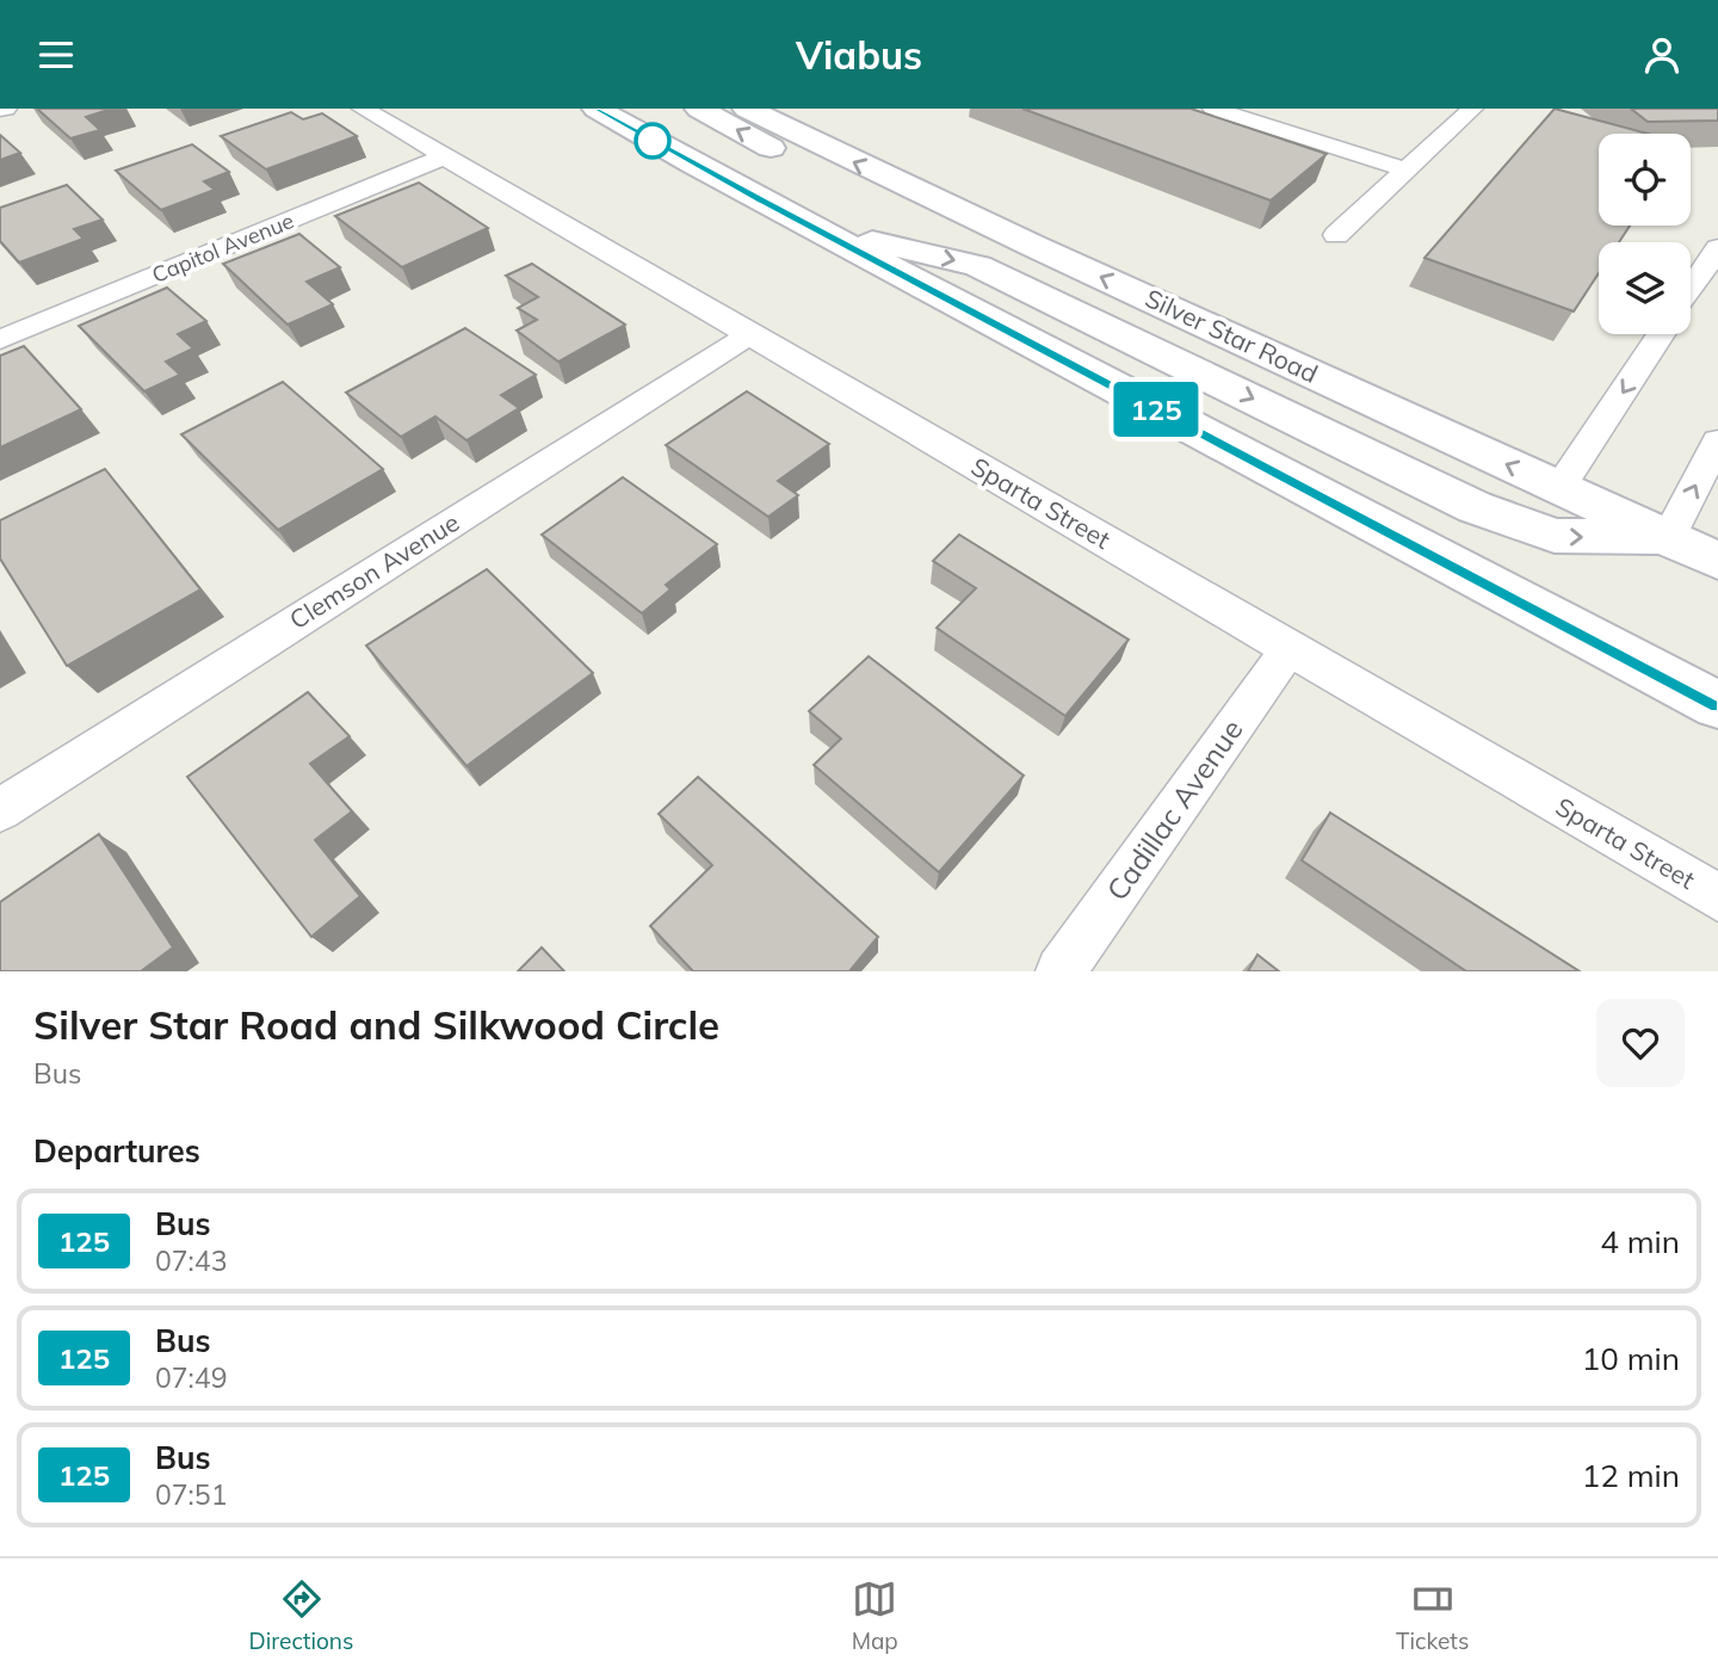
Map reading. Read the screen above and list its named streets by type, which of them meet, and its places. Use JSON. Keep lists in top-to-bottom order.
{
  "streets": {
    "main road": ["Silver Star Road"],
    "lane": [
      "Capitol Avenue",
      "Sparta Street",
      "Clemson Avenue",
      "Cadillac Avenue"
    ]
  },
  "crossings": [
    ["Capitol Avenue", "Sparta Street"],
    ["Sparta Street", "Clemson Avenue"],
    ["Sparta Street", "Cadillac Avenue"]
  ],
  "lines": ["bus line 125"],
  "page": {
    "header": "Viabus",
    "on_map": "125",
    "heading": [
      ["Silver Star Road and Silkwood Circle", "Bus"],
      "Departures"
    ],
    "list": [
      {
        "mark": "125",
        "name": "Bus",
        "note": "07:43",
        "value": "4 min"
      },
      {
        "mark": "125",
        "name": "Bus",
        "note": "07:49",
        "value": "10 min"
      },
      {
        "mark": "125",
        "name": "Bus",
        "note": "07:51",
        "value": "12 min"
      }
    ],
    "tabs": ["Directions", "Map", "Tickets"]
  }
}
